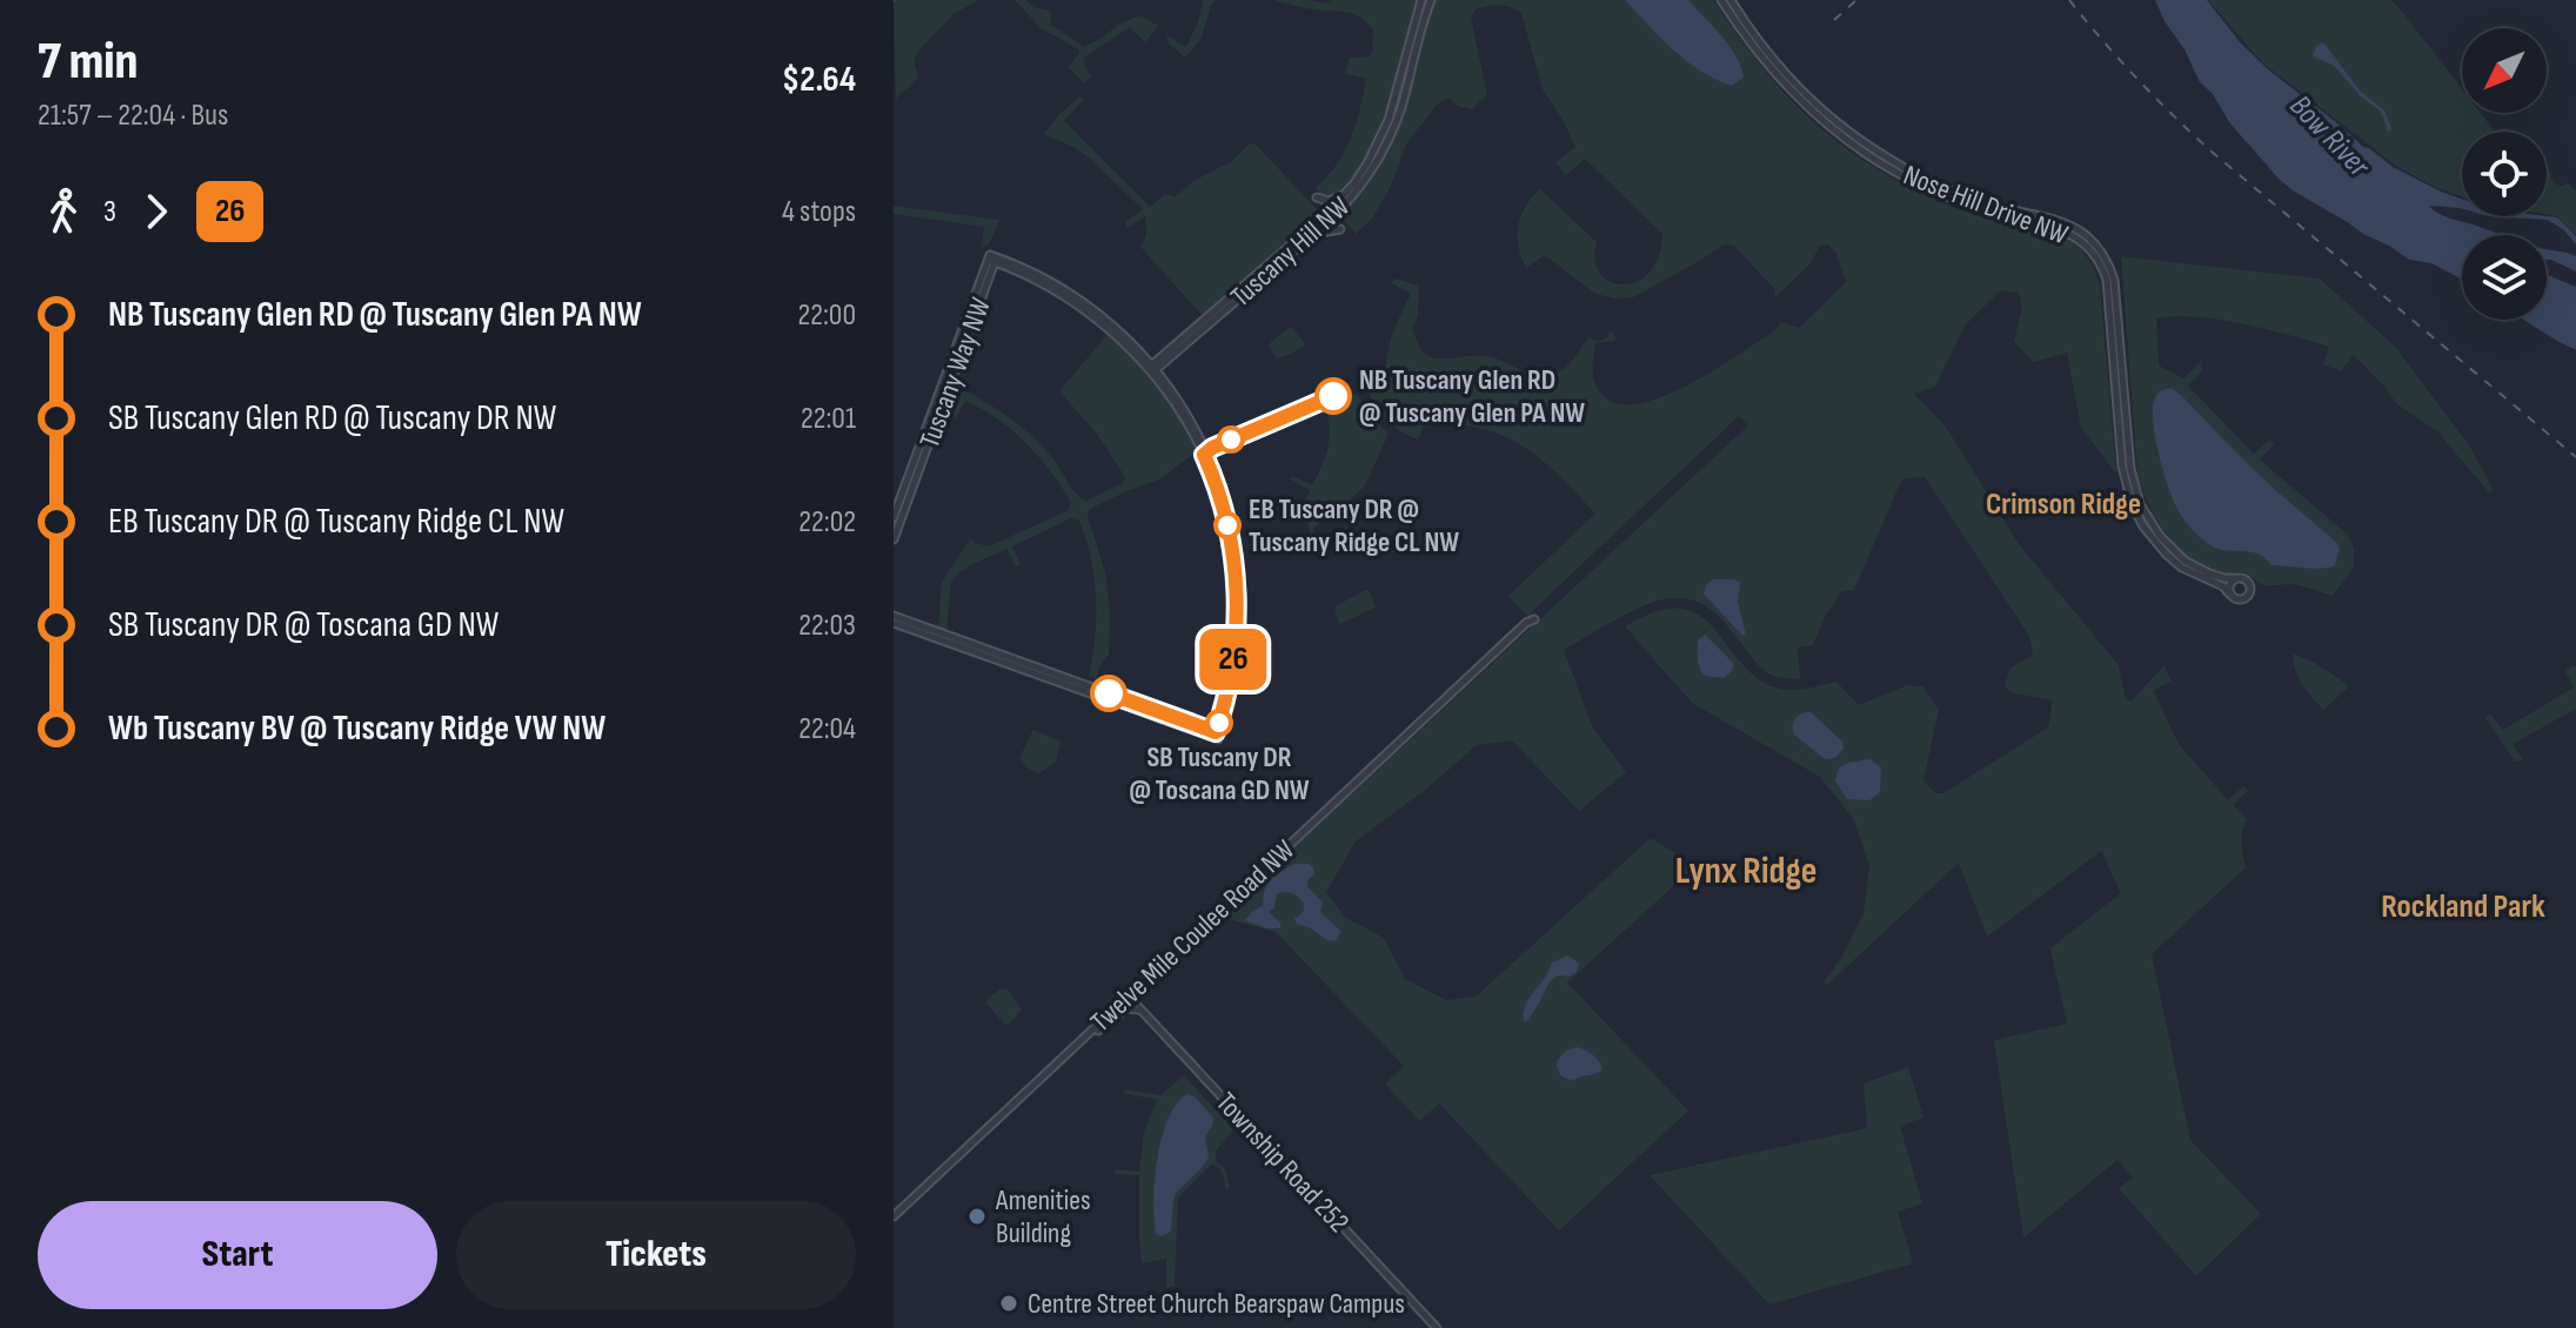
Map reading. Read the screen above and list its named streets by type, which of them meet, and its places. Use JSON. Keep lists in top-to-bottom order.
{
  "streets": {
    "street": [
      "Nose Hill Drive NW",
      "Tuscany Hill NW",
      "Tuscany Way NW",
      "Twelve Mile Coulee Road NW",
      "Township Road 252"
    ]
  },
  "crossings": [
    ["Twelve Mile Coulee Road NW", "Township Road 252"]
  ],
  "districts": ["Crimson Ridge", "Lynx Ridge", "Rockland Park"],
  "water": ["Bow River"],
  "places": [
    "NB Tuscany Glen RD @ Tuscany Glen PA NW",
    "EB Tuscany DR @ Tuscany Ridge CL NW",
    "SB Tuscany DR @ Toscana GD NW",
    "Amenities Building",
    "Centre Street Church Bearspaw Campus"
  ],
  "lines": ["bus line 26"],
  "north": "bottom left",
  "page": {
    "heading": ["7 min", "21:57 – 22:04 · Bus", "$2.64"],
    "on_map": "26",
    "legs": ["3", "26", "4 stops"],
    "list": [
      {
        "name": "NB Tuscany Glen RD @ Tuscany Glen PA NW",
        "value": "22:00"
      },
      {
        "name": "SB Tuscany Glen RD @ Tuscany DR NW",
        "value": "22:01"
      },
      {
        "name": "EB Tuscany DR @ Tuscany Ridge CL NW",
        "value": "22:02"
      },
      {
        "name": "SB Tuscany DR @ Toscana GD NW",
        "value": "22:03"
      },
      {
        "name": "Wb Tuscany BV @ Tuscany Ridge VW NW",
        "value": "22:04"
      }
    ],
    "buttons": ["Start", "Tickets"]
  }
}
